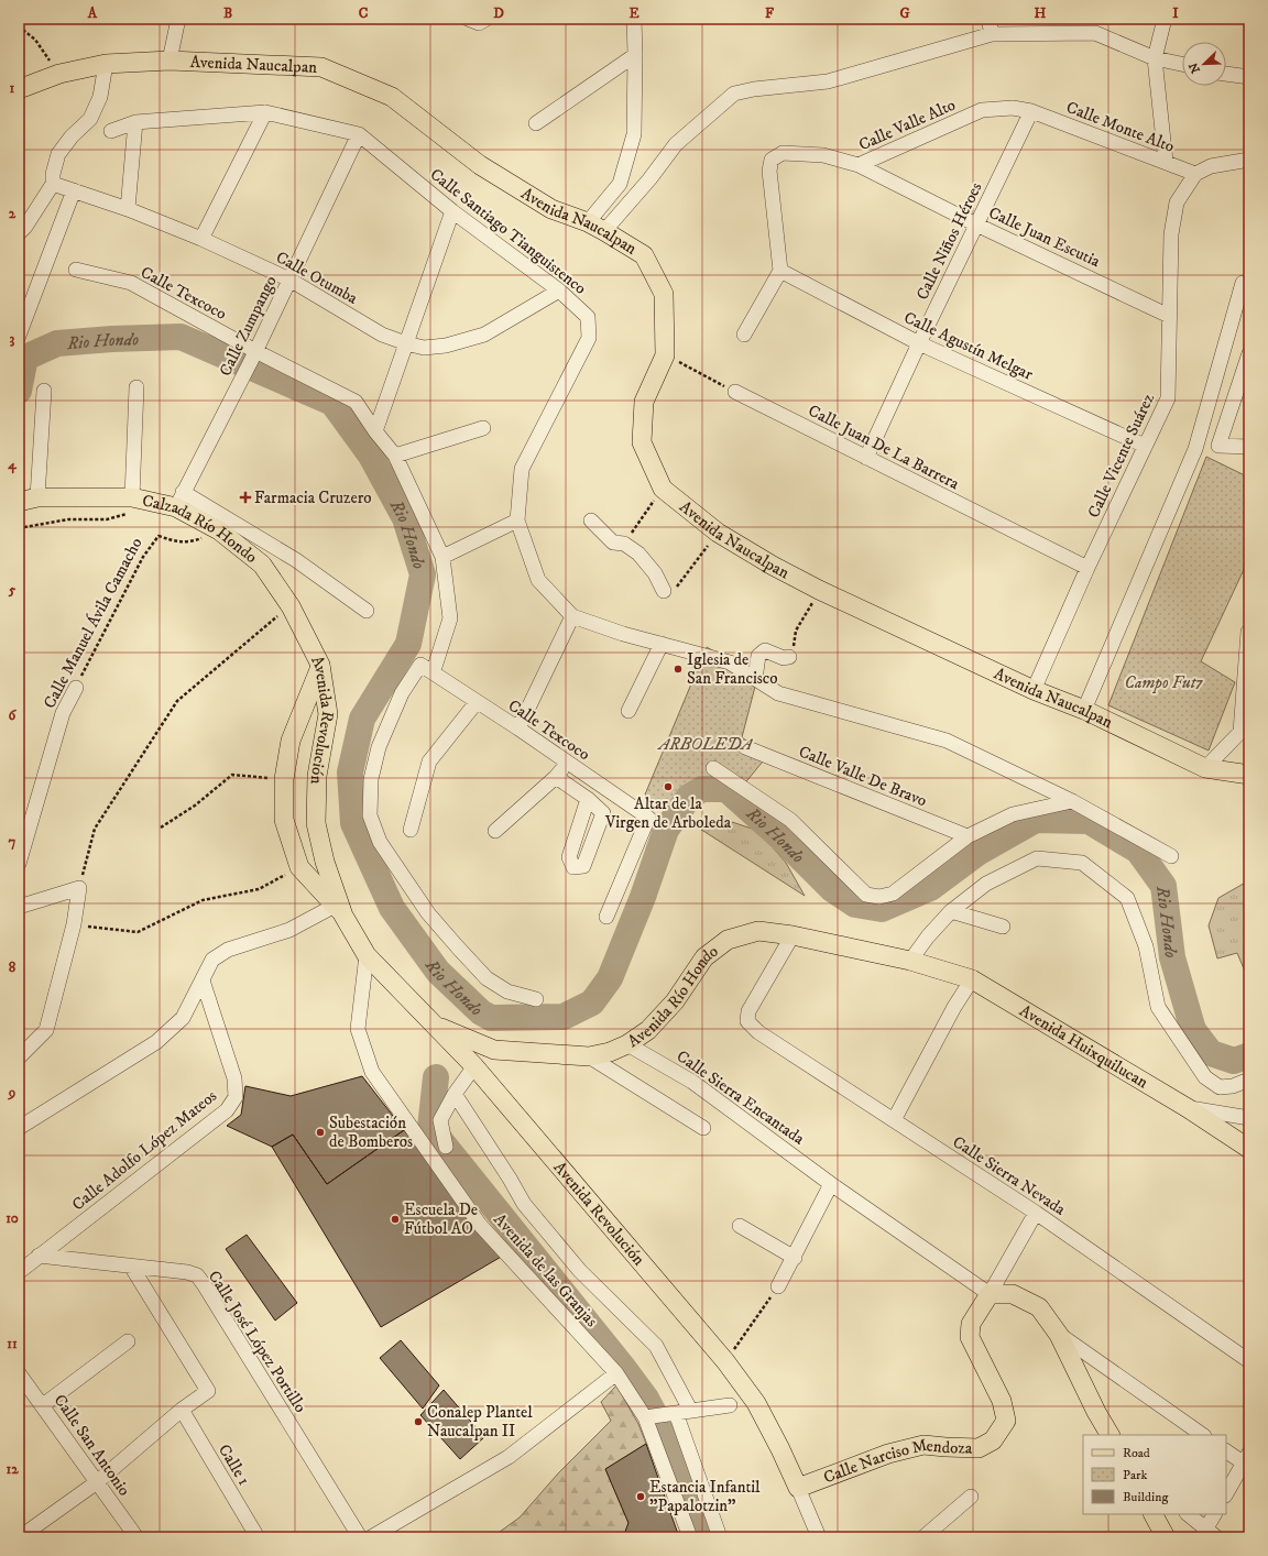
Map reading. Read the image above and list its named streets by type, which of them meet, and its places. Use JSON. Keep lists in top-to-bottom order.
{
  "streets": {
    "main road": [
      "Avenida Naucalpan",
      "Calzada Río Hondo",
      "Avenida Revolución",
      "Avenida Río Hondo",
      "Avenida Huixquilucan",
      "Calle Narciso Mendoza"
    ],
    "street": [
      "Calle Valle Alto",
      "Calle Monte Alto",
      "Calle Santiago Tianguistenco",
      "Calle Juan Escutia",
      "Calle Niños Héroes",
      "Calle Otumba",
      "Calle Texcoco",
      "Calle Zumpango",
      "Calle Agustín Melgar",
      "Calle Juan De La Barrera",
      "Calle Vicente Suárez",
      "Calle Manuel Ávila Camacho",
      "Calle Valle De Bravo",
      "Calle Sierra Encantada",
      "Calle Adolfo López Mateos",
      "Calle Sierra Nevada",
      "Avenida de las Granjas",
      "Calle José López Portillo",
      "Calle San Antonio",
      "Calle 1"
    ]
  },
  "crossings": [
    ["Avenida Naucalpan", "Calle Vicente Suárez"],
    ["Calle Valle Alto", "Calle Monte Alto"],
    ["Calle Valle Alto", "Calle Juan Escutia"],
    ["Calle Valle Alto", "Calle Niños Héroes"],
    ["Calle Valle Alto", "Calle Agustín Melgar"],
    ["Calle Monte Alto", "Calle Niños Héroes"],
    ["Calle Monte Alto", "Calle Vicente Suárez"],
    ["Calle Santiago Tianguistenco", "Calle Otumba"],
    ["Calle Santiago Tianguistenco", "Calle Zumpango"],
    ["Calle Juan Escutia", "Calle Niños Héroes"],
    ["Calle Juan Escutia", "Calle Vicente Suárez"],
    ["Calle Niños Héroes", "Calle Agustín Melgar"],
    ["Calle Niños Héroes", "Calle Juan De La Barrera"],
    ["Calle Otumba", "Calle Zumpango"],
    ["Calle Texcoco", "Calle Zumpango"],
    ["Calle Zumpango", "Calzada Río Hondo"],
    ["Calle Agustín Melgar", "Calle Vicente Suárez"],
    ["Calle Juan De La Barrera", "Calle Vicente Suárez"],
    ["Calzada Río Hondo", "Calle Manuel Ávila Camacho"],
    ["Calzada Río Hondo", "Avenida Revolución"],
    ["Avenida Revolución", "Avenida Río Hondo"],
    ["Avenida Revolución", "Avenida de las Granjas"],
    ["Avenida Revolución", "Calle Narciso Mendoza"],
    ["Avenida Río Hondo", "Avenida Huixquilucan"],
    ["Avenida Río Hondo", "Calle Sierra Encantada"],
    ["Avenida Río Hondo", "Calle Sierra Nevada"],
    ["Calle Sierra Encantada", "Calle Narciso Mendoza"],
    ["Calle Adolfo López Mateos", "Calle José López Portillo"]
  ],
  "water": ["Rio Hondo"],
  "parks": ["Campo Fut7", "ARBOLEDA"],
  "places": {
    "health": ["Farmacia Cruzero"],
    "other": [
      "Iglesia de San Francisco",
      "Altar de la Virgen de Arboleda",
      "Subestación de Bomberos",
      "Escuela De Fútbol AO",
      "Conalep Plantel Naucalpan II",
      "Estancia Infantil \"Papalotzin\""
    ]
  },
  "legend": ["Road", "Park", "Building"],
  "north": "bottom left",
  "grid": {
    "columns": [
      "A",
      "B",
      "C",
      "D",
      "E",
      "F",
      "G",
      "H",
      "I"
    ],
    "rows": [
      "1",
      "2",
      "3",
      "4",
      "5",
      "6",
      "7",
      "8",
      "9",
      "10",
      "11",
      "12"
    ]
  }
}
